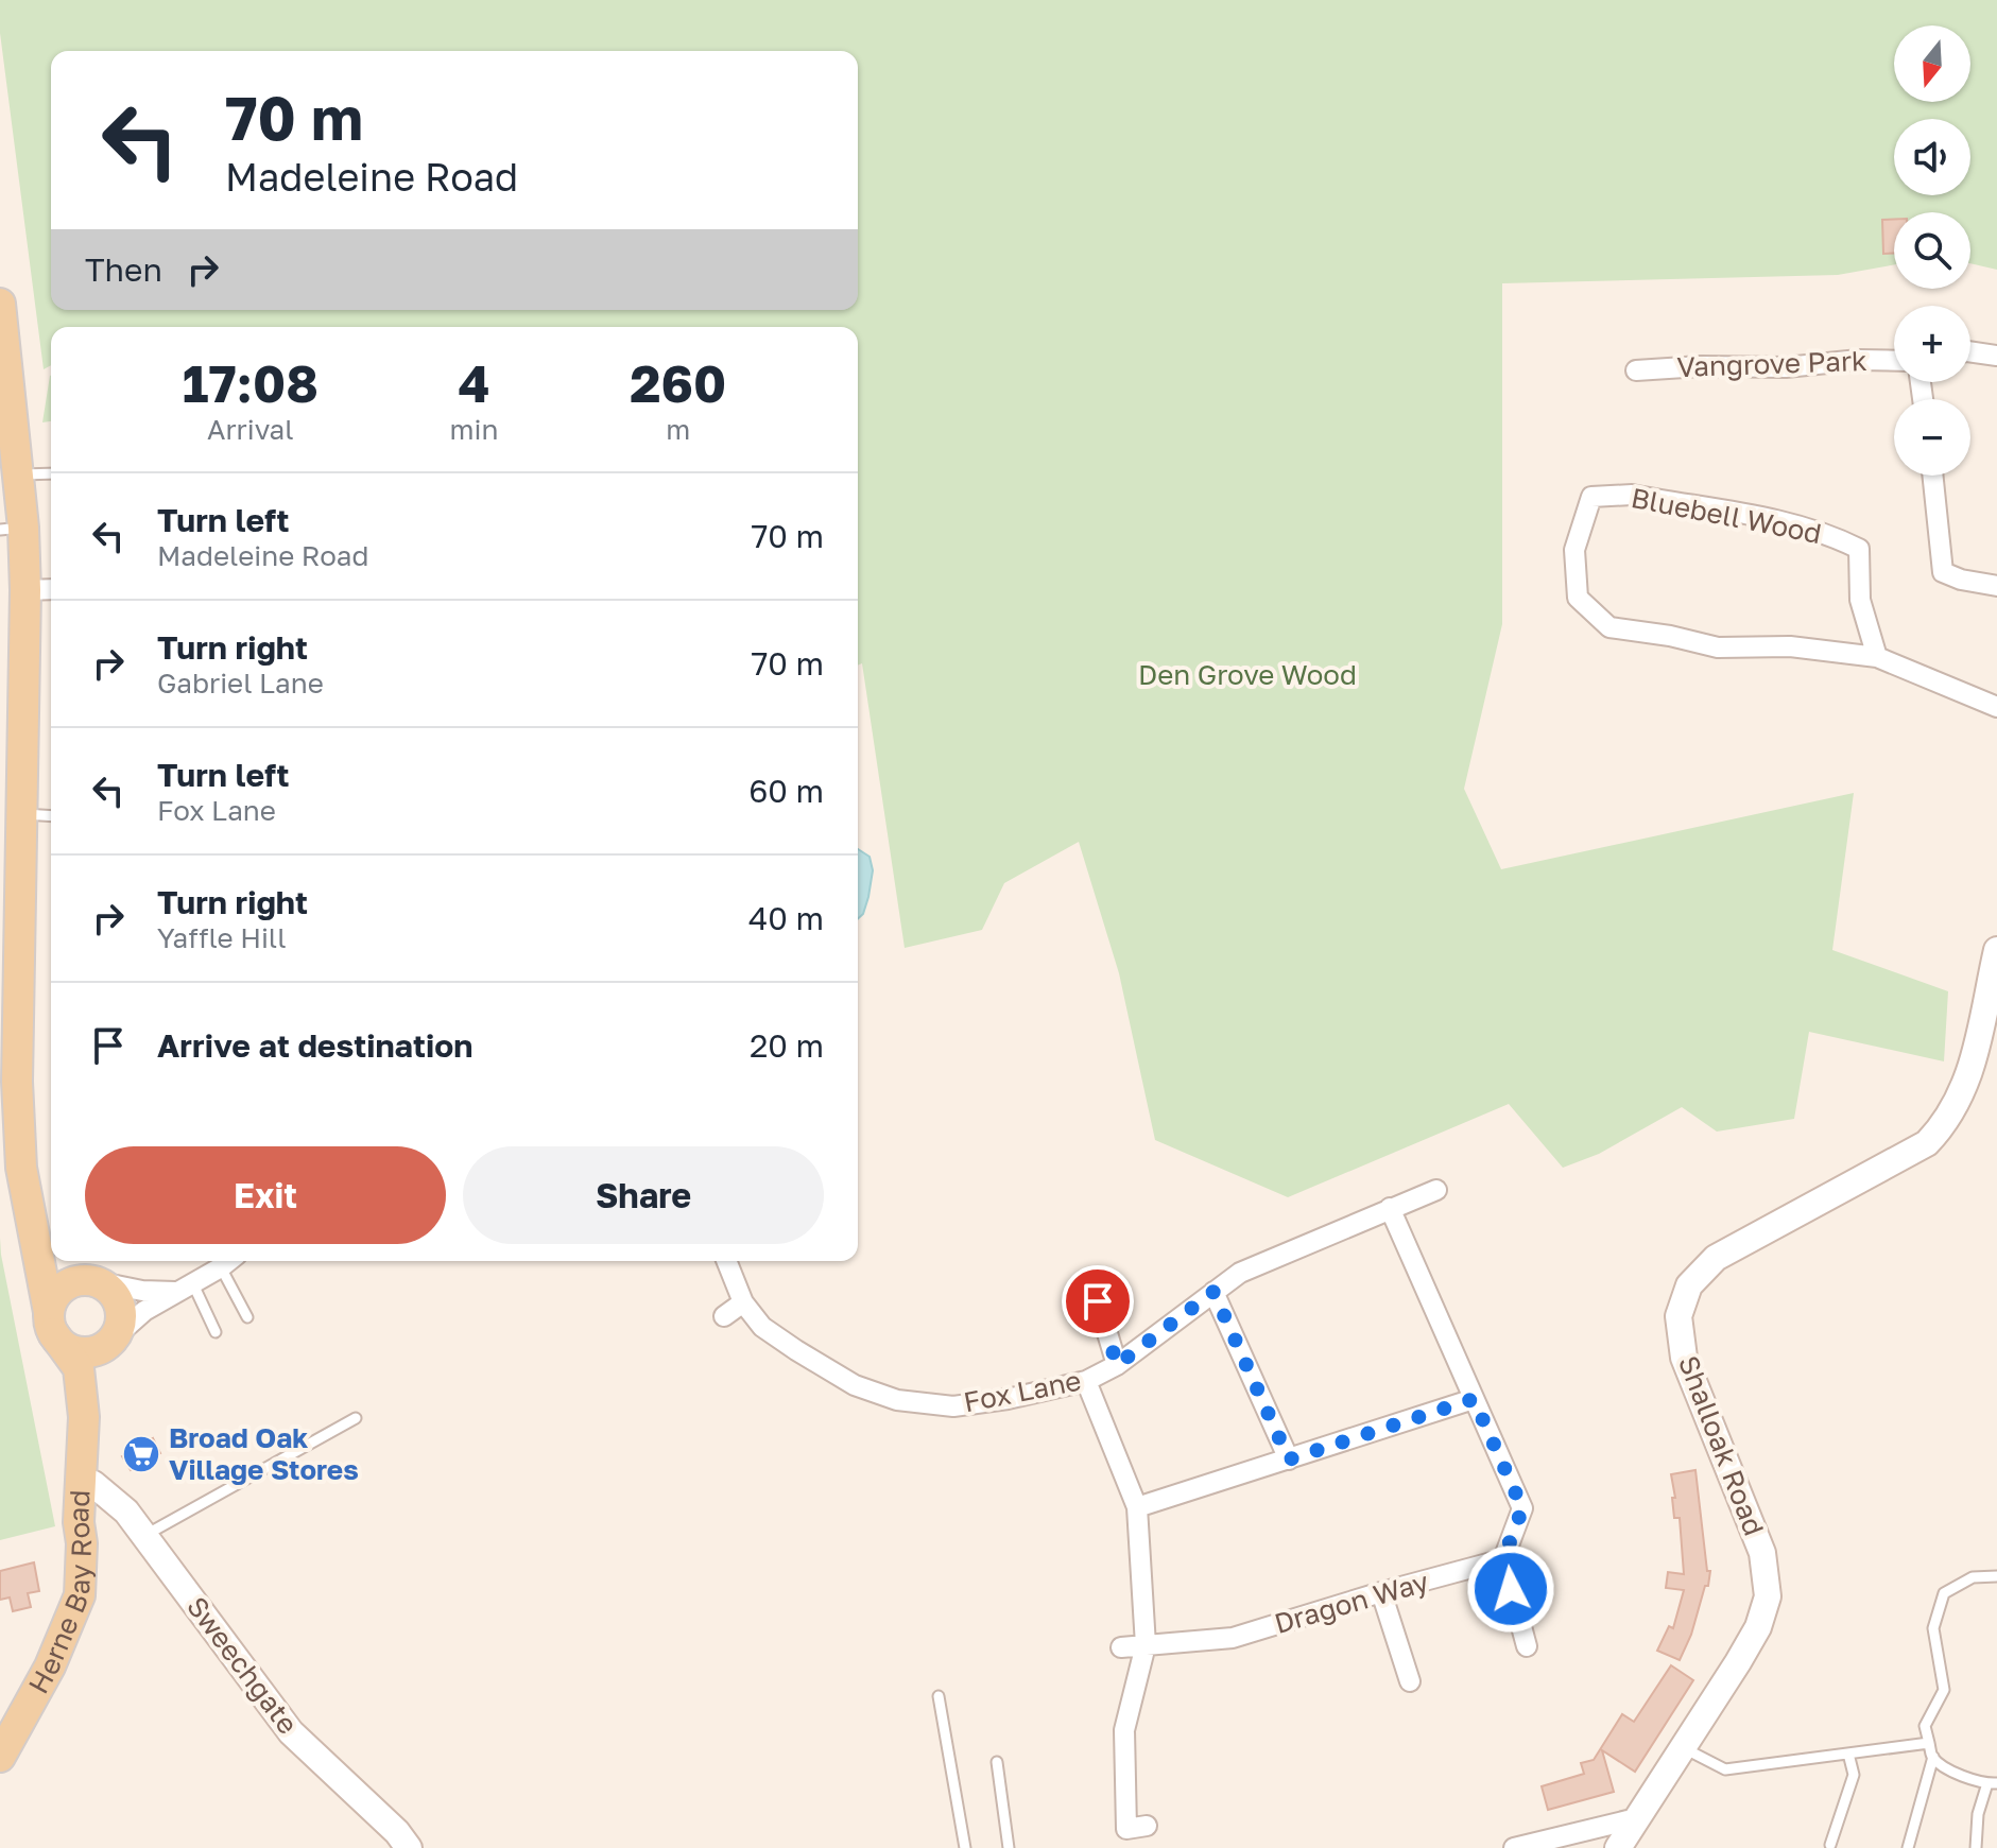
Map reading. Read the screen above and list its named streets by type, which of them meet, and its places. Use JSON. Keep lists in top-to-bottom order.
{
  "streets": {
    "main road": ["Herne Bay Road"],
    "street": [
      "Vangrove Park",
      "Bluebell Wood",
      "Fox Lane",
      "Shalloak Road",
      "Dragon Way",
      "Sweechgate"
    ]
  },
  "crossings": [
    ["Herne Bay Road", "Sweechgate"]
  ],
  "parks": ["Den Grove Wood"],
  "places": {
    "supermarket": ["Broad Oak Village Stores"]
  },
  "north": "bottom",
  "page": {
    "map_buttons": ["+", "−"],
    "turn": ["70 m", "Madeleine Road"],
    "then": "Then",
    "eta": [
      "17:08",
      "Arrival",
      "4",
      "min",
      "260",
      "m"
    ],
    "list": [
      {
        "name": "Turn left",
        "note": "Madeleine Road",
        "value": "70 m"
      },
      {
        "name": "Turn right",
        "note": "Gabriel Lane",
        "value": "70 m"
      },
      {
        "name": "Turn left",
        "note": "Fox Lane",
        "value": "60 m"
      },
      {
        "name": "Turn right",
        "note": "Yaffle Hill",
        "value": "40 m"
      },
      {
        "name": "Arrive at destination",
        "value": "20 m"
      }
    ],
    "buttons": ["Exit", "Share"]
  }
}
